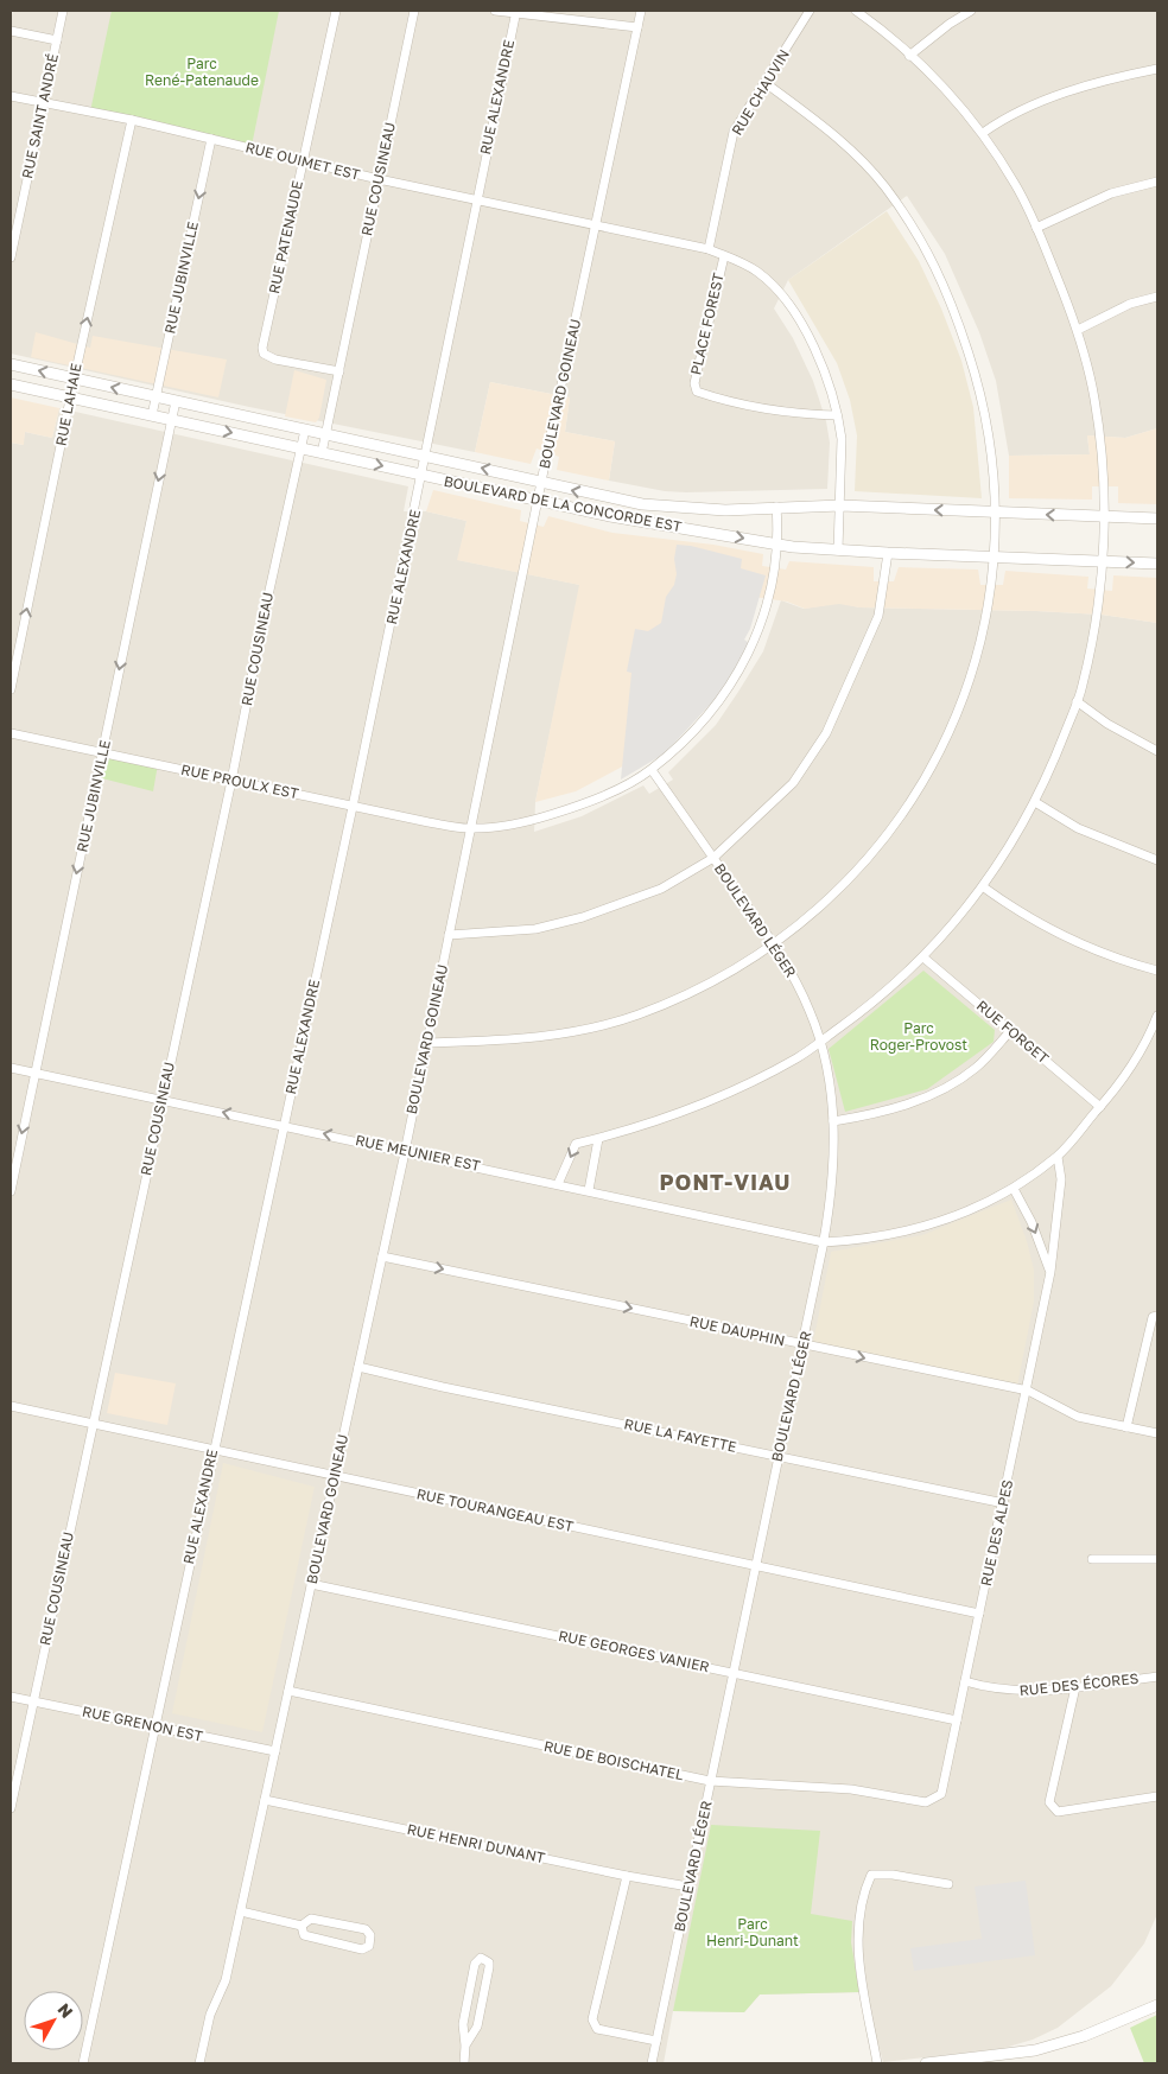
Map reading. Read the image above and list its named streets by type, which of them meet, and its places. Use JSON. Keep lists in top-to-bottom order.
{
  "streets": {
    "street": [
      "RUE CHAUVIN",
      "RUE ALEXANDRE",
      "RUE SAINT ANDRÉ",
      "RUE OUIMET EST",
      "RUE COUSINEAU",
      "RUE PATENAUDE",
      "RUE JUBINVILLE",
      "PLACE FOREST",
      "BOULEVARD GOINEAU",
      "RUE LAHAIE",
      "BOULEVARD DE LA CONCORDE EST",
      "RUE PROULX EST",
      "BOULEVARD LÉGER",
      "RUE FORGET",
      "RUE MEUNIER EST",
      "RUE DAUPHIN",
      "RUE LA FAYETTE",
      "RUE TOURANGEAU EST",
      "RUE DES ALPES",
      "RUE GEORGES VANIER",
      "RUE DES ÉCORES",
      "RUE GRENON EST",
      "RUE DE BOISCHATEL",
      "RUE HENRI DUNANT"
    ]
  },
  "crossings": [
    ["RUE CHAUVIN", "RUE OUIMET EST"],
    ["RUE ALEXANDRE", "RUE OUIMET EST"],
    ["RUE ALEXANDRE", "BOULEVARD DE LA CONCORDE EST"],
    ["RUE ALEXANDRE", "RUE PROULX EST"],
    ["RUE ALEXANDRE", "RUE MEUNIER EST"],
    ["RUE ALEXANDRE", "RUE TOURANGEAU EST"],
    ["RUE ALEXANDRE", "RUE GRENON EST"],
    ["RUE SAINT ANDRÉ", "RUE OUIMET EST"],
    ["RUE OUIMET EST", "RUE COUSINEAU"],
    ["RUE OUIMET EST", "RUE PATENAUDE"],
    ["RUE OUIMET EST", "RUE JUBINVILLE"],
    ["RUE OUIMET EST", "PLACE FOREST"],
    ["RUE OUIMET EST", "BOULEVARD GOINEAU"],
    ["RUE OUIMET EST", "RUE LAHAIE"],
    ["RUE OUIMET EST", "BOULEVARD DE LA CONCORDE EST"],
    ["RUE COUSINEAU", "RUE PATENAUDE"],
    ["RUE COUSINEAU", "BOULEVARD DE LA CONCORDE EST"],
    ["RUE COUSINEAU", "RUE PROULX EST"],
    ["RUE COUSINEAU", "RUE MEUNIER EST"],
    ["RUE COUSINEAU", "RUE TOURANGEAU EST"],
    ["RUE COUSINEAU", "RUE GRENON EST"],
    ["RUE JUBINVILLE", "BOULEVARD DE LA CONCORDE EST"],
    ["RUE JUBINVILLE", "RUE PROULX EST"],
    ["RUE JUBINVILLE", "RUE MEUNIER EST"],
    ["BOULEVARD GOINEAU", "BOULEVARD DE LA CONCORDE EST"],
    ["BOULEVARD GOINEAU", "RUE PROULX EST"],
    ["BOULEVARD GOINEAU", "RUE MEUNIER EST"],
    ["BOULEVARD GOINEAU", "RUE DAUPHIN"],
    ["BOULEVARD GOINEAU", "RUE LA FAYETTE"],
    ["BOULEVARD GOINEAU", "RUE TOURANGEAU EST"],
    ["BOULEVARD GOINEAU", "RUE GEORGES VANIER"],
    ["BOULEVARD GOINEAU", "RUE GRENON EST"],
    ["BOULEVARD GOINEAU", "RUE DE BOISCHATEL"],
    ["BOULEVARD GOINEAU", "RUE HENRI DUNANT"],
    ["RUE LAHAIE", "BOULEVARD DE LA CONCORDE EST"],
    ["BOULEVARD DE LA CONCORDE EST", "RUE PROULX EST"],
    ["RUE PROULX EST", "BOULEVARD LÉGER"],
    ["BOULEVARD LÉGER", "RUE MEUNIER EST"],
    ["BOULEVARD LÉGER", "RUE DAUPHIN"],
    ["BOULEVARD LÉGER", "RUE LA FAYETTE"],
    ["BOULEVARD LÉGER", "RUE TOURANGEAU EST"],
    ["BOULEVARD LÉGER", "RUE GEORGES VANIER"],
    ["BOULEVARD LÉGER", "RUE DE BOISCHATEL"],
    ["BOULEVARD LÉGER", "RUE HENRI DUNANT"],
    ["RUE FORGET", "RUE MEUNIER EST"],
    ["RUE MEUNIER EST", "RUE DES ALPES"],
    ["RUE DAUPHIN", "RUE DES ALPES"],
    ["RUE LA FAYETTE", "RUE DES ALPES"],
    ["RUE TOURANGEAU EST", "RUE DES ALPES"],
    ["RUE DES ALPES", "RUE GEORGES VANIER"],
    ["RUE DES ALPES", "RUE DES ÉCORES"],
    ["RUE DES ALPES", "RUE DE BOISCHATEL"]
  ],
  "one_way": ["RUE JUBINVILLE", "RUE LAHAIE", "RUE DAUPHIN"],
  "districts": ["PONT-VIAU"],
  "parks": ["Parc René-Patenaude", "Parc Roger-Provost", "Parc Henri-Dunant"],
  "north": "top right"
}
